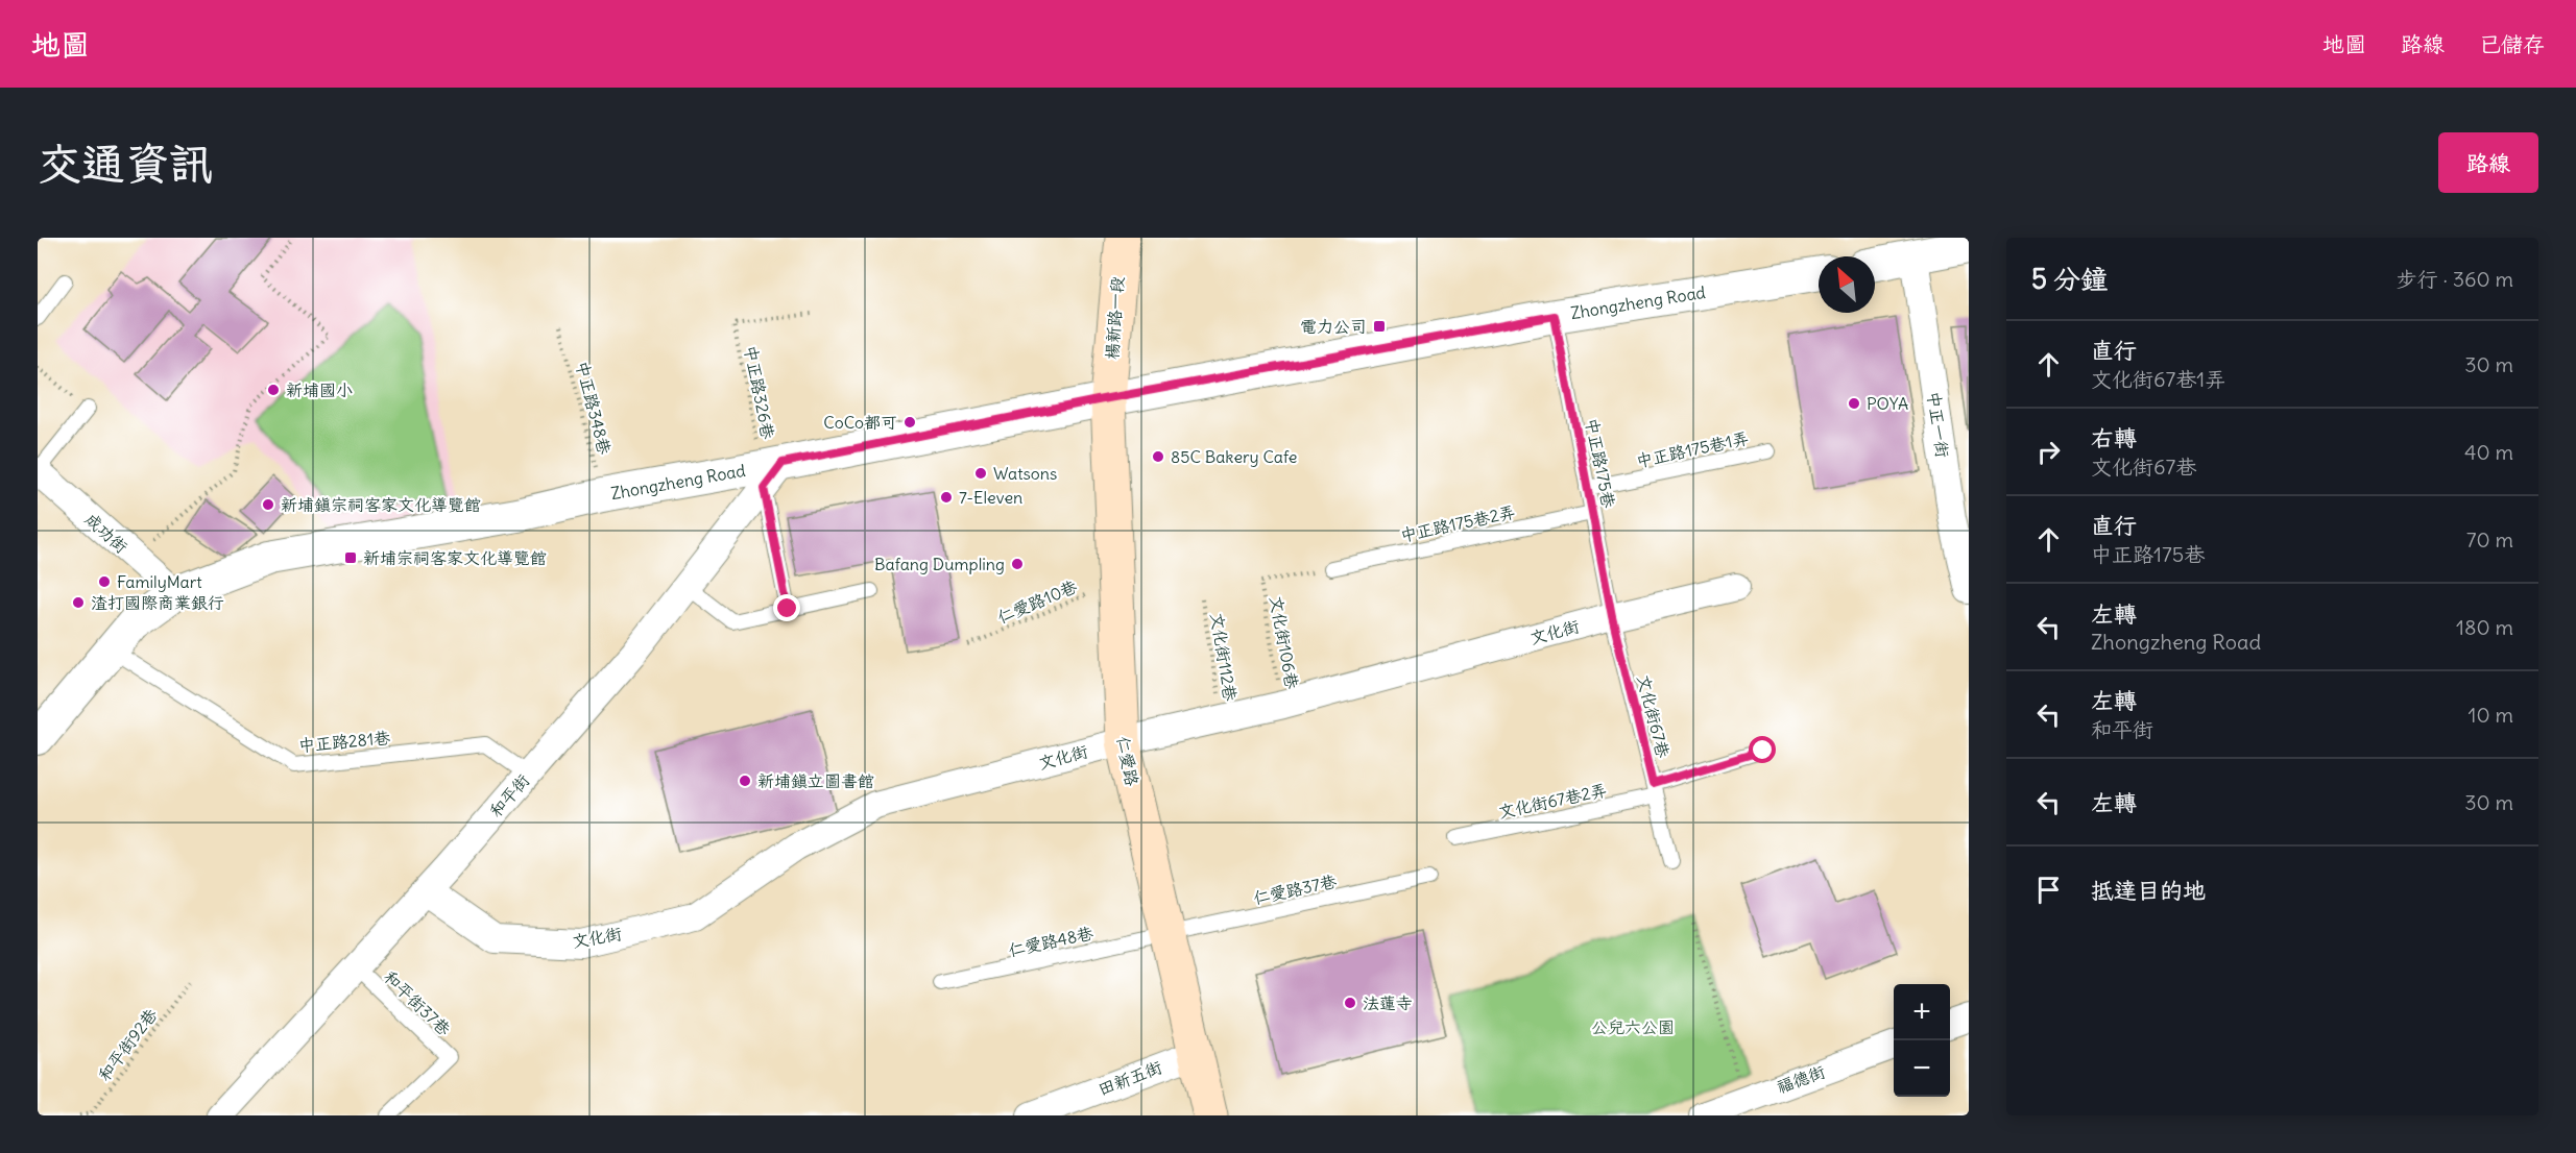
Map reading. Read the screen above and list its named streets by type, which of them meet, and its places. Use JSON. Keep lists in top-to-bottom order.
{
  "streets": {
    "main road": ["楊新路一段", "仁愛路"],
    "street": [
      "Zhongzheng Road",
      "中正一街",
      "成功街",
      "文化街",
      "和平街",
      "田新五街",
      "福德街"
    ],
    "lane": [
      "中正路175巷1弄",
      "中正路175巷",
      "中正路175巷2弄",
      "文化街67巷",
      "中正路281巷",
      "文化街67巷2弄",
      "仁愛路37巷",
      "仁愛路48巷",
      "和平街37巷"
    ],
    "path": [
      "中正路326巷",
      "中正路348巷",
      "仁愛路10巷",
      "文化街106巷",
      "文化街112巷",
      "和平街92巷"
    ]
  },
  "crossings": [
    ["Zhongzheng Road", "楊新路一段"],
    ["Zhongzheng Road", "中正路326巷"],
    ["Zhongzheng Road", "中正路348巷"],
    ["Zhongzheng Road", "中正路175巷"],
    ["Zhongzheng Road", "成功街"],
    ["Zhongzheng Road", "中正路281巷"],
    ["Zhongzheng Road", "仁愛路"],
    ["Zhongzheng Road", "和平街"],
    ["楊新路一段", "仁愛路"],
    ["中正路326巷", "和平街"],
    ["中正路175巷1弄", "中正路175巷"],
    ["中正路175巷", "中正路175巷2弄"],
    ["中正路175巷", "文化街"],
    ["中正路175巷", "文化街67巷"],
    ["中正路175巷2弄", "文化街106巷"],
    ["仁愛路10巷", "仁愛路"],
    ["文化街", "文化街106巷"],
    ["文化街", "文化街112巷"],
    ["文化街", "文化街67巷"],
    ["文化街", "仁愛路"],
    ["文化街", "和平街"],
    ["文化街67巷", "文化街67巷2弄"],
    ["中正路281巷", "和平街"],
    ["仁愛路", "仁愛路37巷"],
    ["仁愛路", "仁愛路48巷"],
    ["仁愛路", "田新五街"],
    ["和平街", "和平街37巷"],
    ["仁愛路37巷", "仁愛路48巷"]
  ],
  "parks": ["公兒六公園"],
  "places": {
    "transit": ["電力公司", "新埔宗祠客家文化導覽館"],
    "other": [
      "新埔國小",
      "POYA",
      "CoCo都可",
      "85C Bakery Cafe",
      "Watsons",
      "7-Eleven",
      "新埔鎮宗祠客家文化導覽館",
      "Bafang Dumpling",
      "FamilyMart",
      "渣打國際商業銀行",
      "新埔鎮立圖書館",
      "法蓮寺"
    ]
  },
  "north": "top left",
  "page": {
    "header": "地圖",
    "nav": ["地圖", "路線", "已儲存"],
    "buttons": "路線",
    "title": "交通資訊",
    "heading": ["5 分鐘", "步行 · 360 m"],
    "list": [
      ["直行", "文化街67巷1弄", "30 m"],
      ["右轉", "文化街67巷", "40 m"],
      ["直行", "中正路175巷", "70 m"],
      ["左轉", "Zhongzheng Road", "180 m"],
      ["左轉", "和平街", "10 m"],
      ["左轉", "30 m"],
      "抵達目的地"
    ],
    "map_buttons": ["+", "−"]
  }
}
